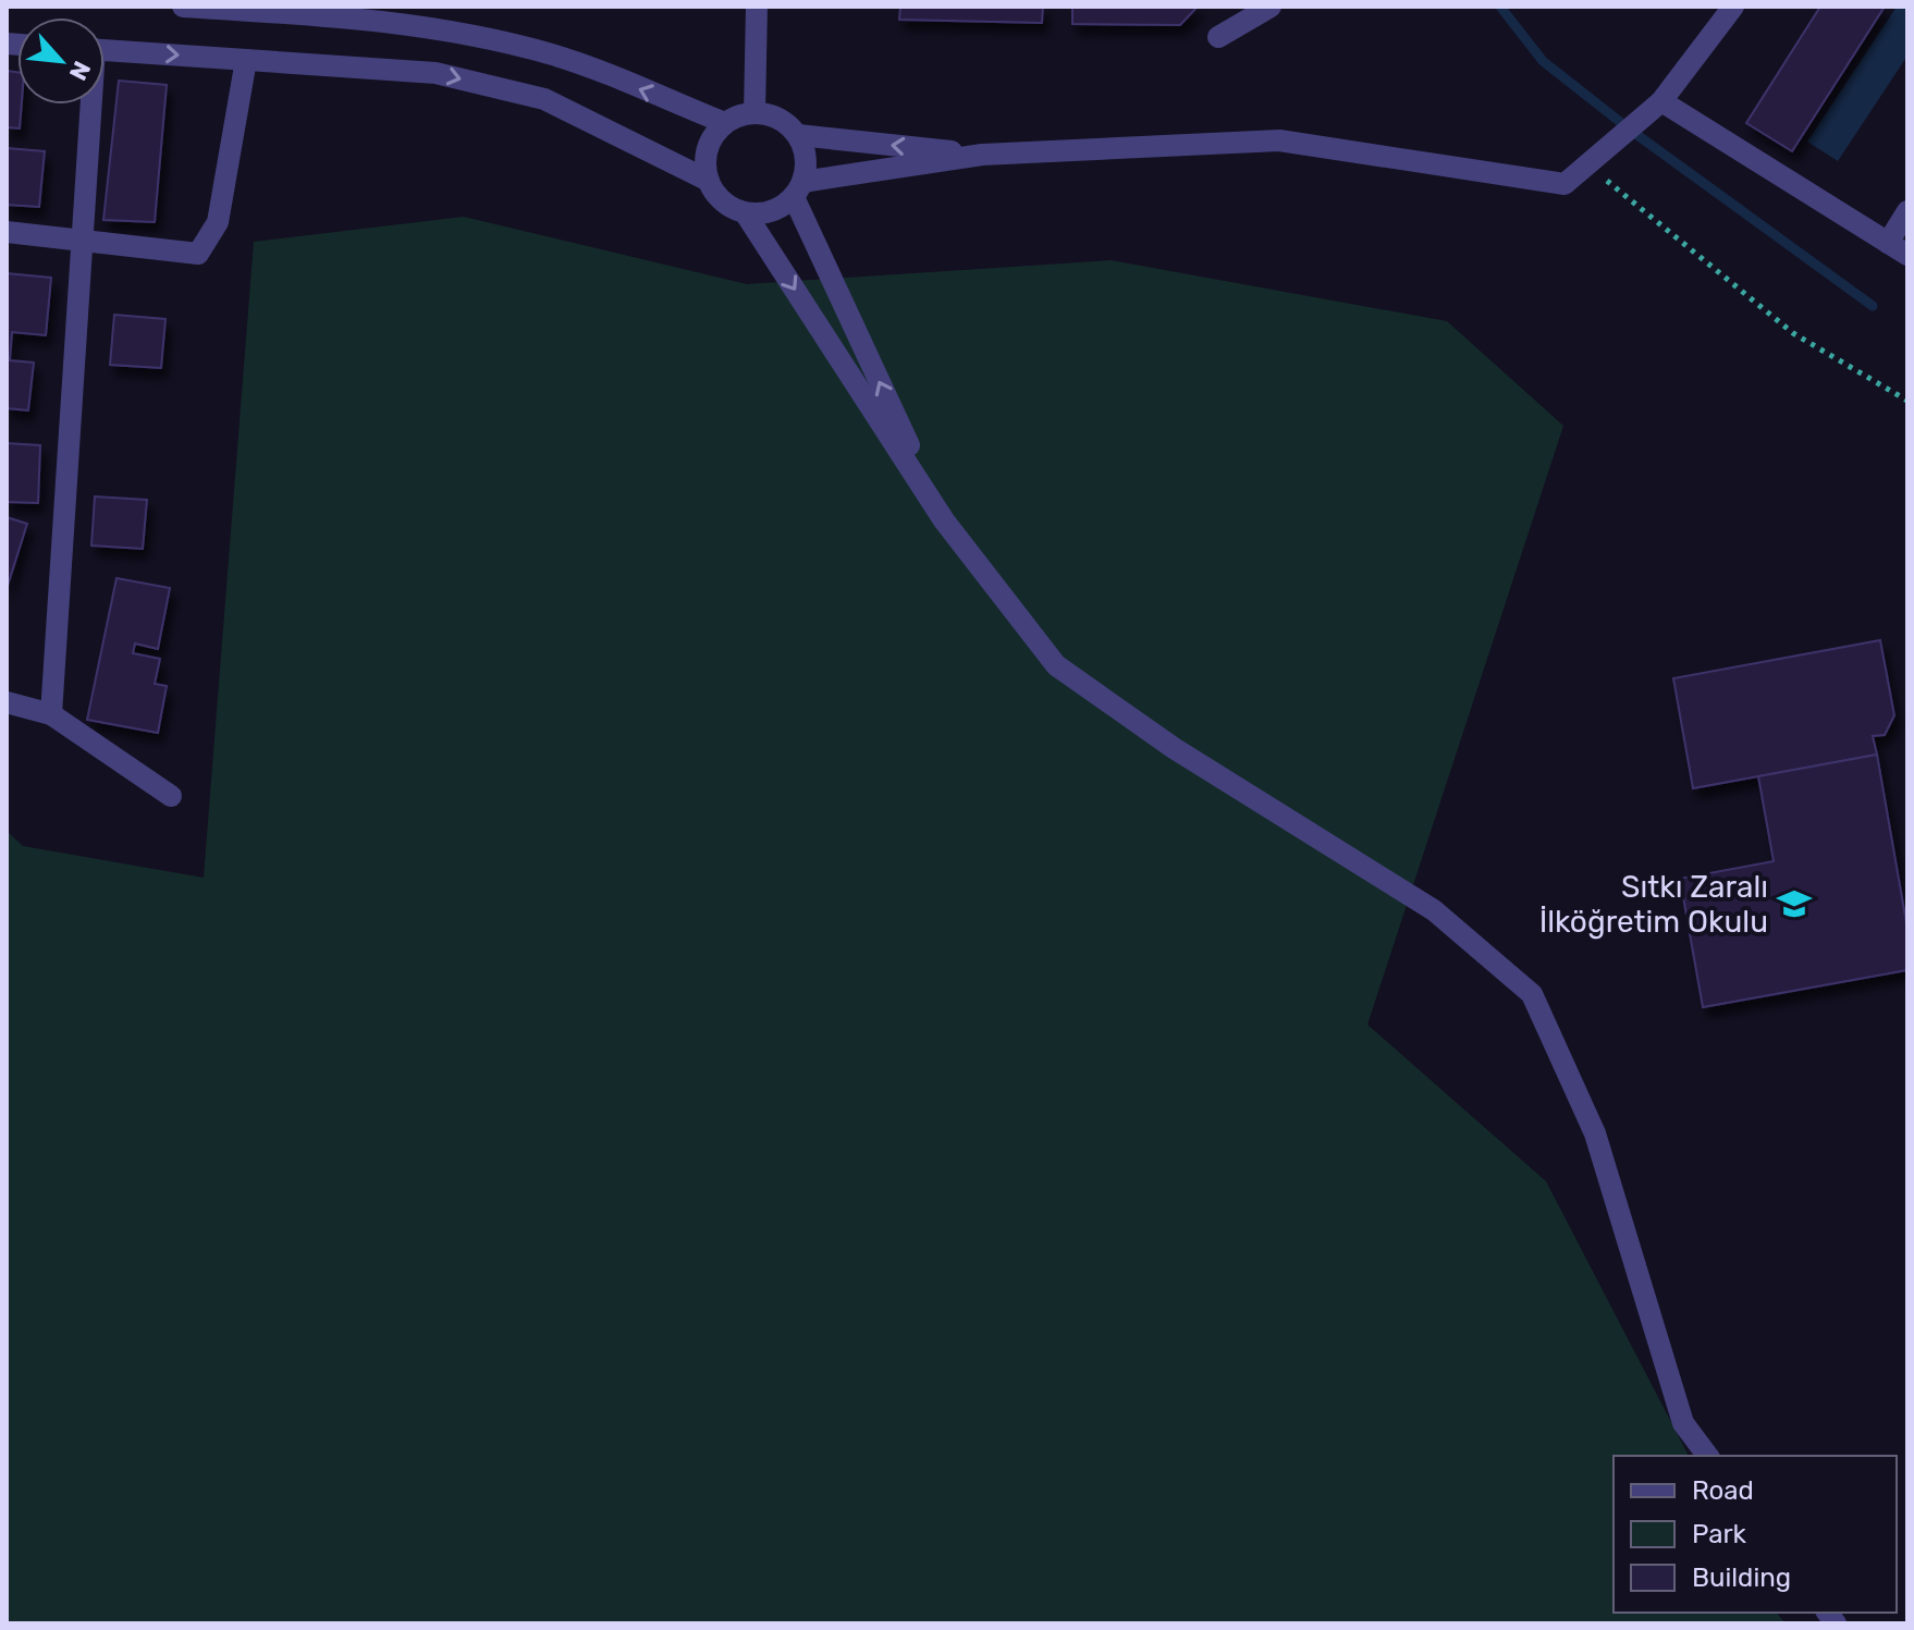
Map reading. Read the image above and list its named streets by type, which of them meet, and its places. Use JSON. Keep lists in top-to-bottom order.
{
  "places": {
    "school or university": ["Sıtkı Zaralı İlköğretim Okulu"]
  },
  "legend": ["Road", "Park", "Building"],
  "north": "bottom right"
}
